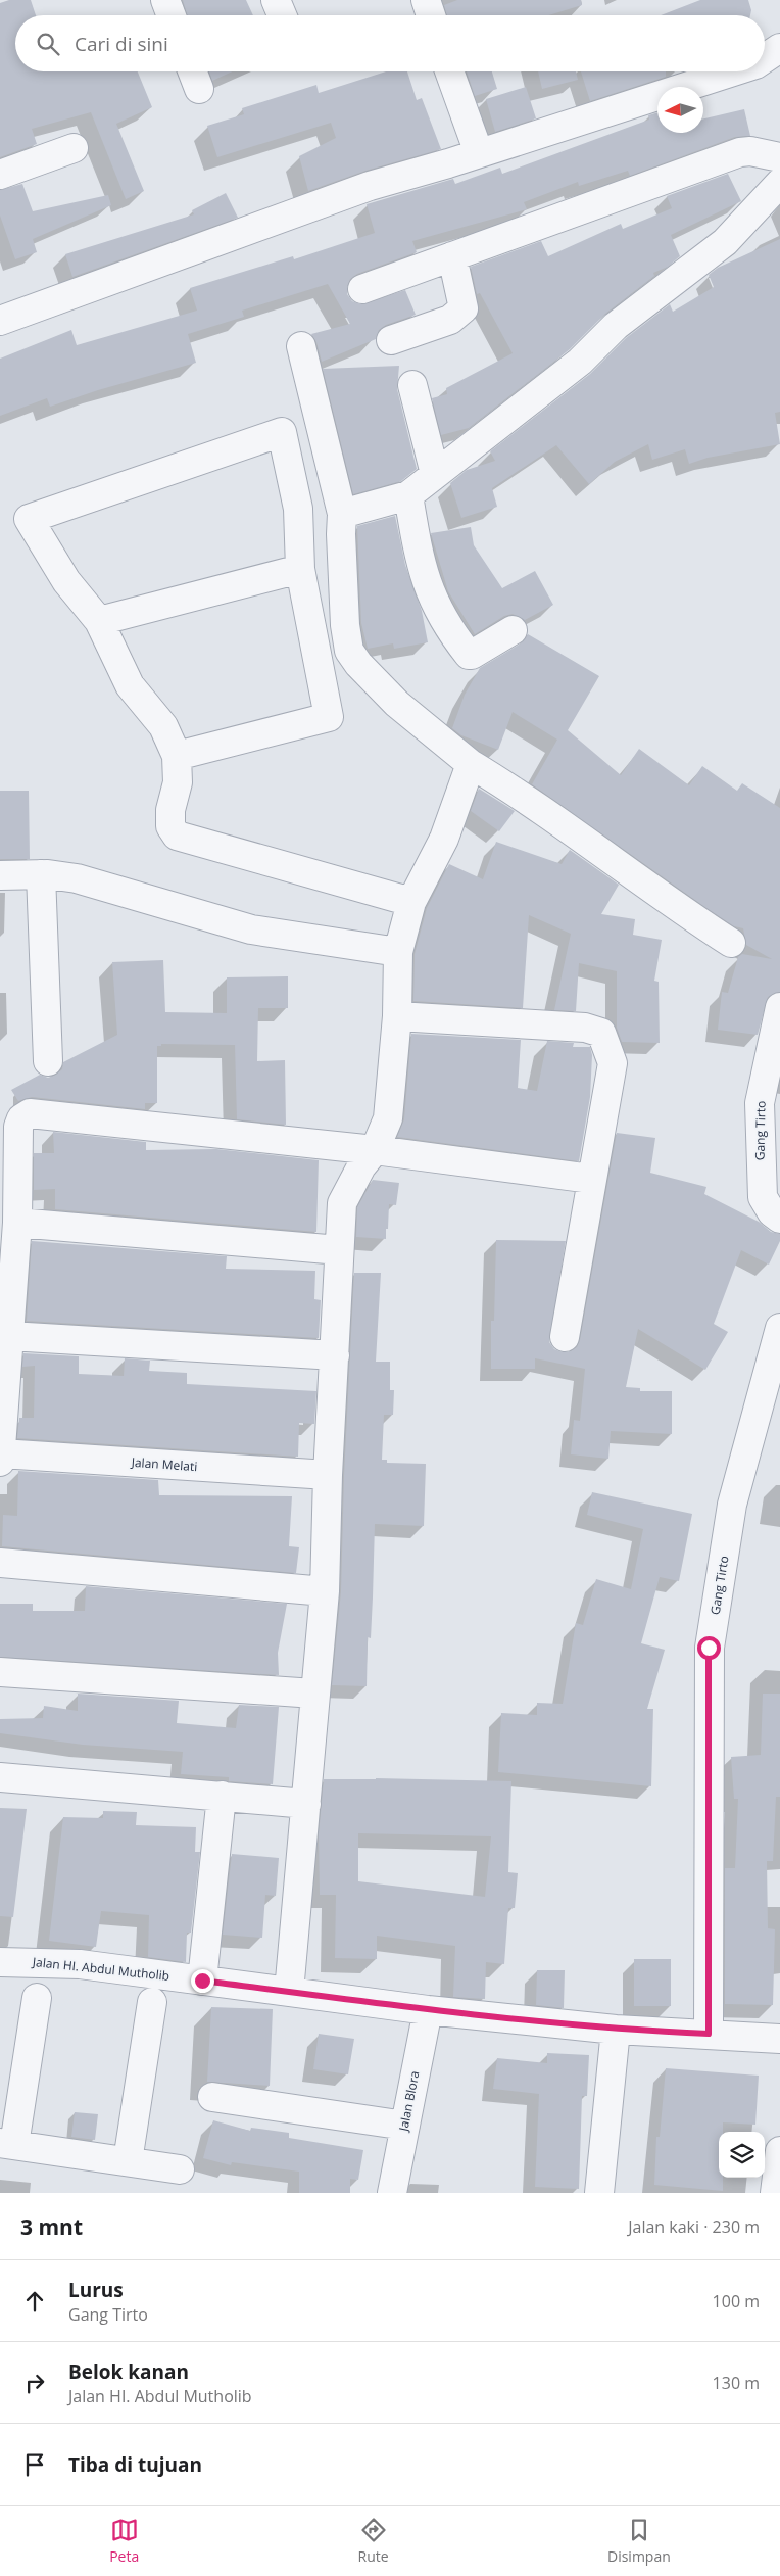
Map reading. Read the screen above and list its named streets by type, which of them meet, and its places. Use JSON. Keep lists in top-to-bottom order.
{
  "streets": {
    "street": [
      "Gang Tirto",
      "Jalan Melati",
      "Jalan HI. Abdul Mutholib",
      "Jalan Blora"
    ]
  },
  "crossings": [
    ["Gang Tirto", "Jalan HI. Abdul Mutholib"],
    ["Jalan HI. Abdul Mutholib", "Jalan Blora"]
  ],
  "north": "left",
  "page": {
    "search": "Cari di sini",
    "heading": ["3 mnt", "Jalan kaki · 230 m"],
    "list": [
      ["Lurus", "Gang Tirto", "100 m"],
      ["Belok kanan", "Jalan HI. Abdul Mutholib", "130 m"],
      "Tiba di tujuan"
    ],
    "nav": ["Peta", "Rute", "Disimpan"]
  }
}
